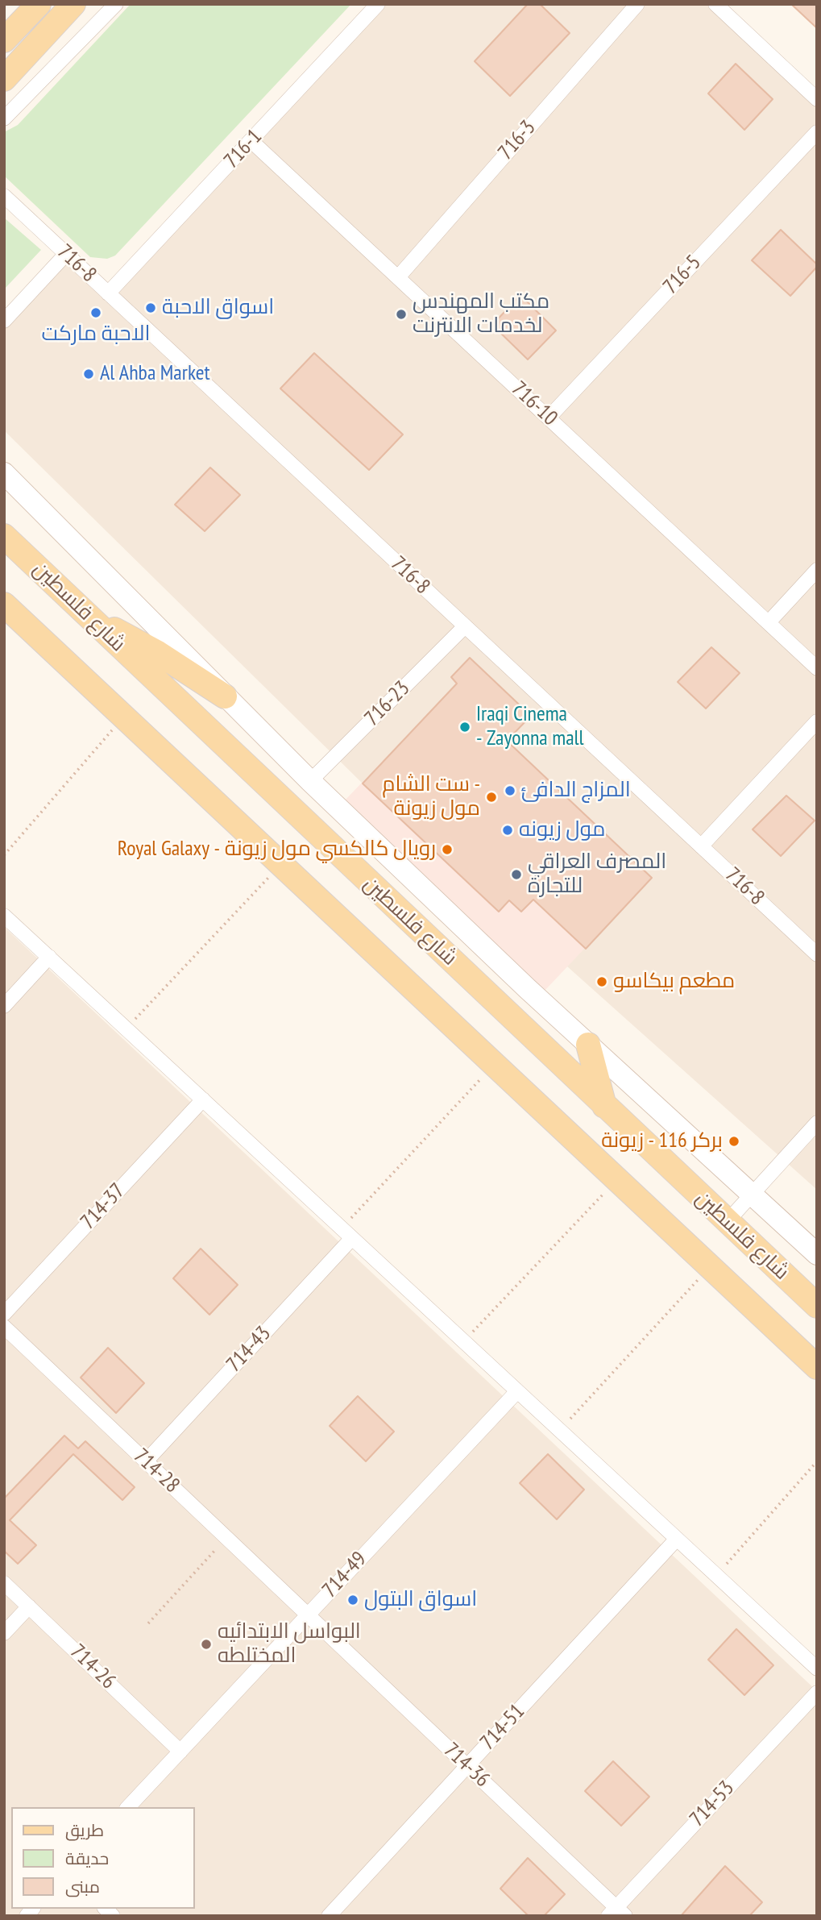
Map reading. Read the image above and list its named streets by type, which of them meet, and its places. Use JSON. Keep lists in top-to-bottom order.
{
  "streets": {
    "main road": ["شارع فلسطين"],
    "street": [
      "716-3",
      "716-1",
      "716-8",
      "716-5",
      "716-10",
      "716-23",
      "714-37",
      "714-43",
      "714-28",
      "714-49",
      "714-26",
      "714-51",
      "714-36",
      "714-53"
    ]
  },
  "crossings": [
    ["716-3", "716-10"],
    ["716-1", "716-8"],
    ["716-1", "716-10"],
    ["716-8", "716-23"],
    ["716-5", "716-10"],
    ["714-43", "714-28"],
    ["714-28", "714-49"],
    ["714-28", "714-36"],
    ["714-49", "714-26"],
    ["714-49", "714-36"],
    ["714-51", "714-36"],
    ["714-36", "714-53"]
  ],
  "places": [
    "اسواق الاحبة",
    "الاحبة ماركت",
    "مكتب المهندس لخدمات الانترنت",
    "Al Ahba Market",
    "Iraqi Cinema - Zayonna mall",
    "المزاج الدافئ",
    "ست الشام - مول زيونة",
    "مول زيونه",
    "Royal Galaxy - رويال كالكسي مول زيونة",
    "المصرف العراقي للتجارة",
    "مطعم بيكاسو",
    "بركر 116 - زيونة",
    "اسواق البتول",
    "البواسل الابتدائيه المختلطه"
  ],
  "legend": ["طريق", "حديقة", "مبنى"]
}
